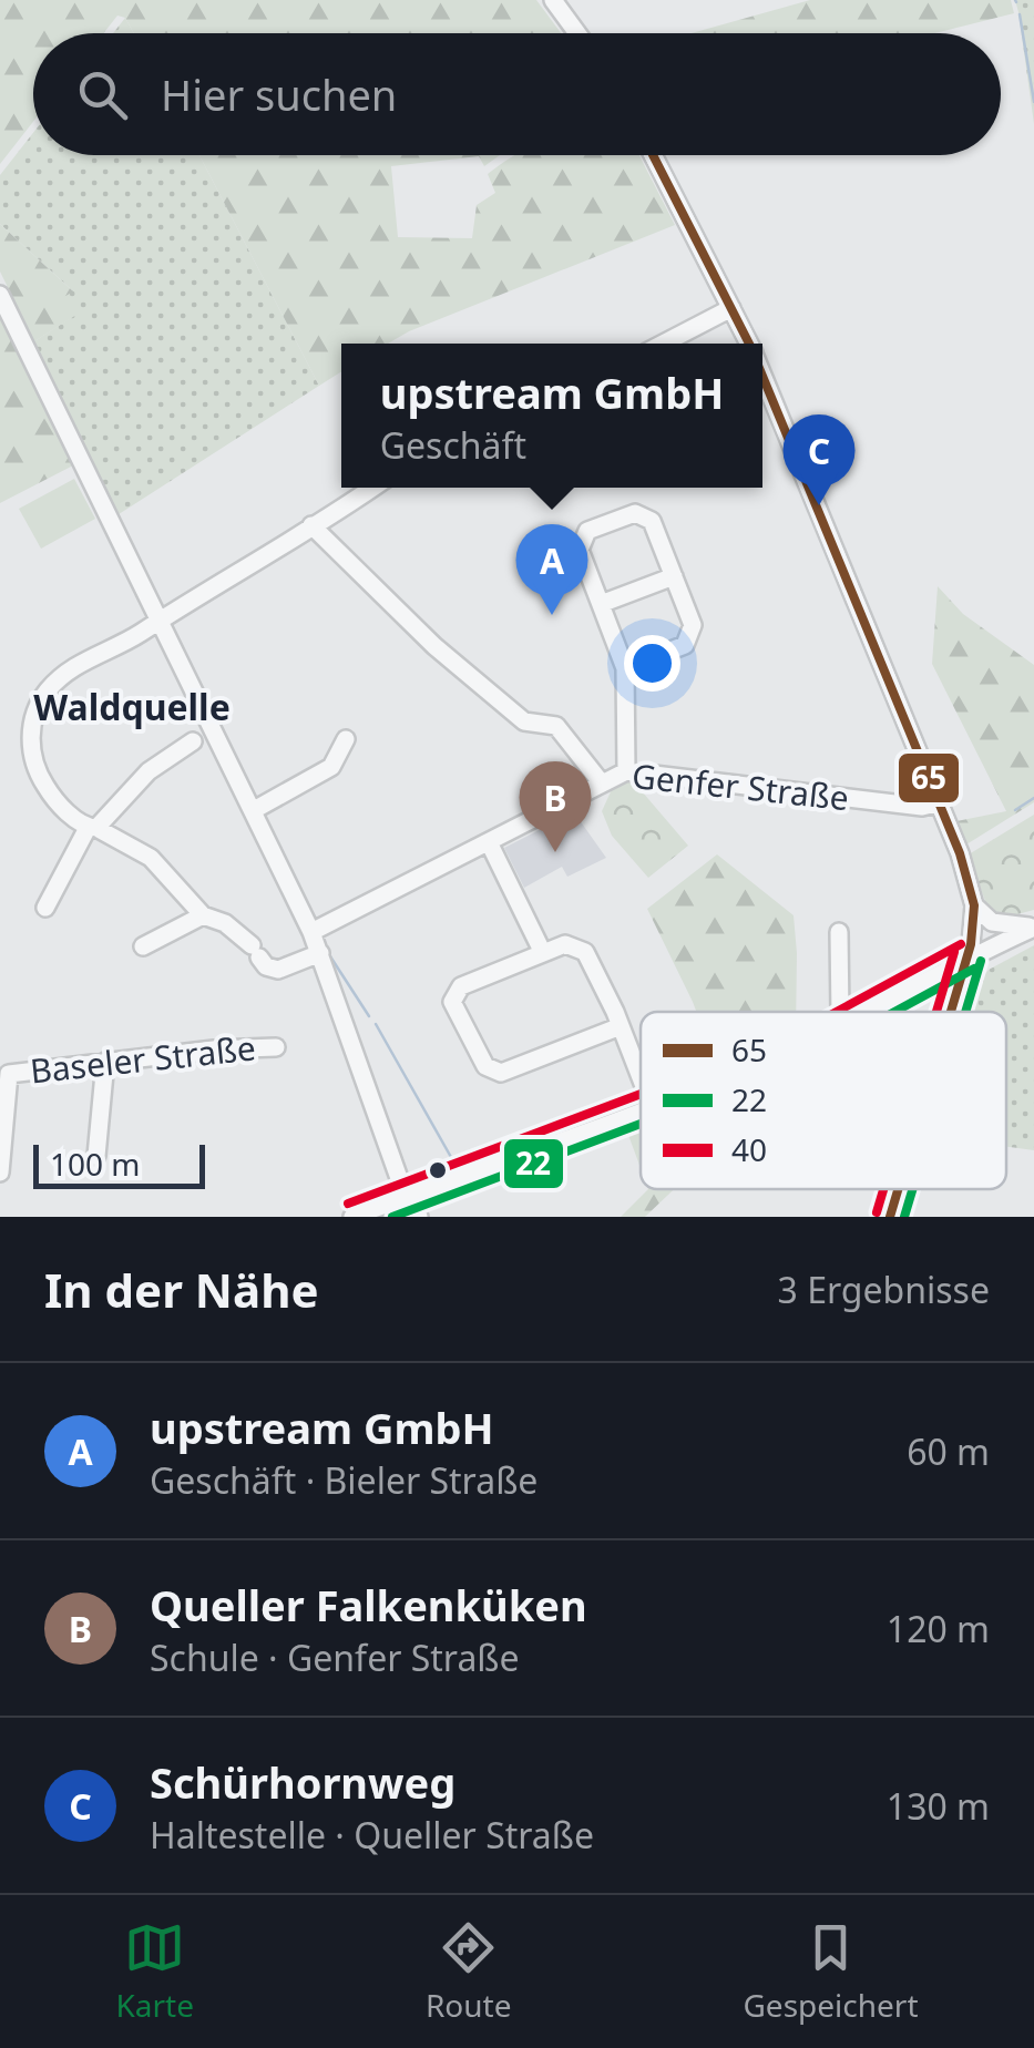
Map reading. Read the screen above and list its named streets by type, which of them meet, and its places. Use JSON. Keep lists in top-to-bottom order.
{
  "streets": {
    "street": ["Genfer Straße", "Baseler Straße"]
  },
  "districts": ["Waldquelle"],
  "lines": ["transit line 65", "transit line 40", "transit line 22"],
  "legend": ["65", "22", "40"],
  "scale_bar": "100 m",
  "page": {
    "search": "Hier suchen",
    "popup": ["upstream GmbH", "Geschäft"],
    "pins": ["C", "A", "B"],
    "scale": "100 m",
    "heading": ["In der Nähe", "3 Ergebnisse"],
    "list": [
      {
        "mark": "A",
        "name": "upstream GmbH",
        "note": "Geschäft · Bieler Straße",
        "value": "60 m"
      },
      {
        "mark": "B",
        "name": "Queller Falkenküken",
        "note": "Schule · Genfer Straße",
        "value": "120 m"
      },
      {
        "mark": "C",
        "name": "Schürhornweg",
        "note": "Haltestelle · Queller Straße",
        "value": "130 m"
      }
    ],
    "nav": ["Karte", "Route", "Gespeichert"]
  }
}
